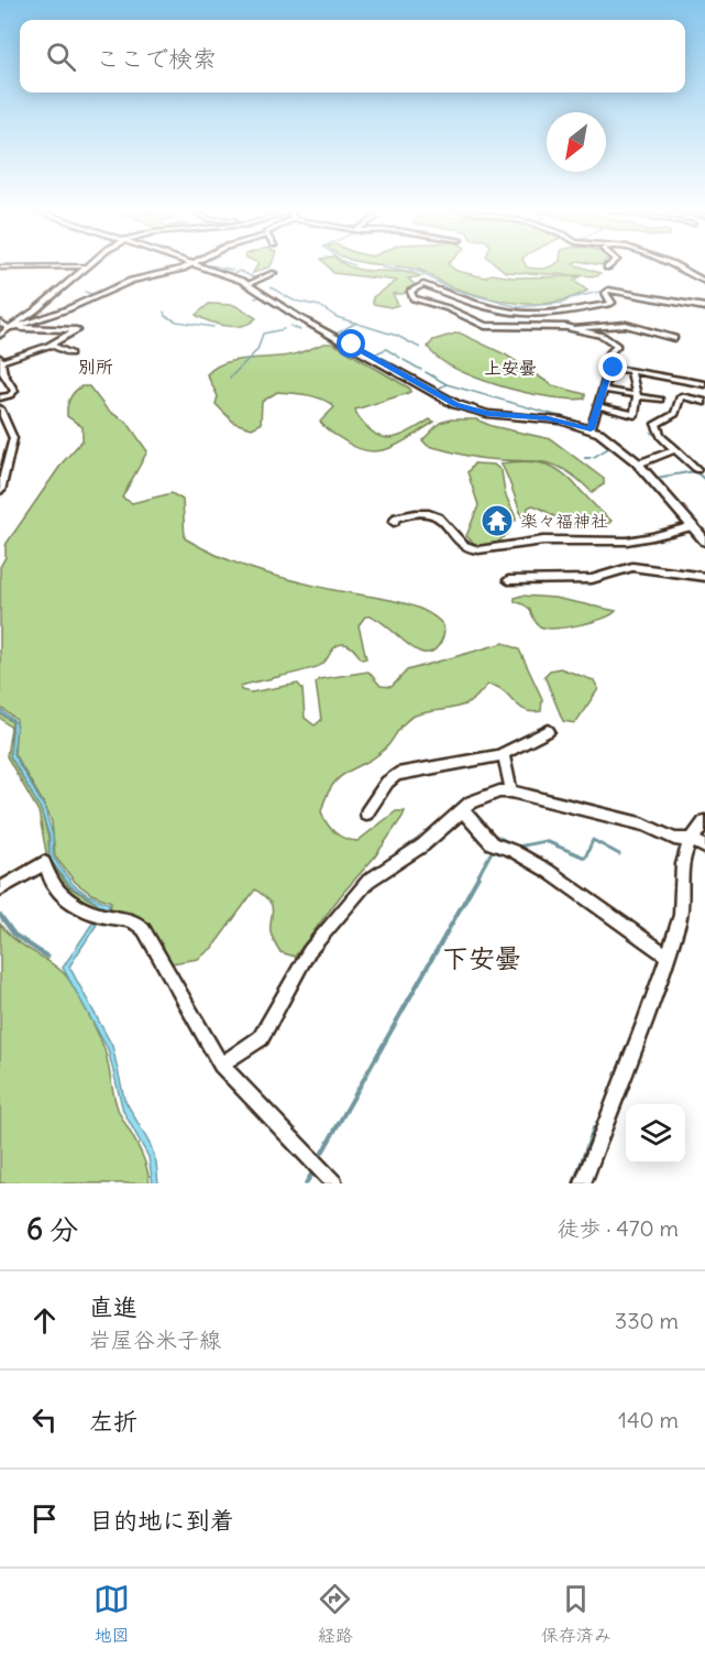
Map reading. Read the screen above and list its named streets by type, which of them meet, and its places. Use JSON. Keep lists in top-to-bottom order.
{
  "districts": ["別所", "上安曇", "下安曇"],
  "places": {
    "temple": ["楽々福神社"]
  },
  "north": "bottom left",
  "page": {
    "search": "ここで検索",
    "heading": ["6 分", "徒歩 · 470 m"],
    "list": [
      ["直進", "岩屋谷米子線", "330 m"],
      ["左折", "140 m"],
      "目的地に到着"
    ],
    "nav": ["地図", "経路", "保存済み"]
  }
}
